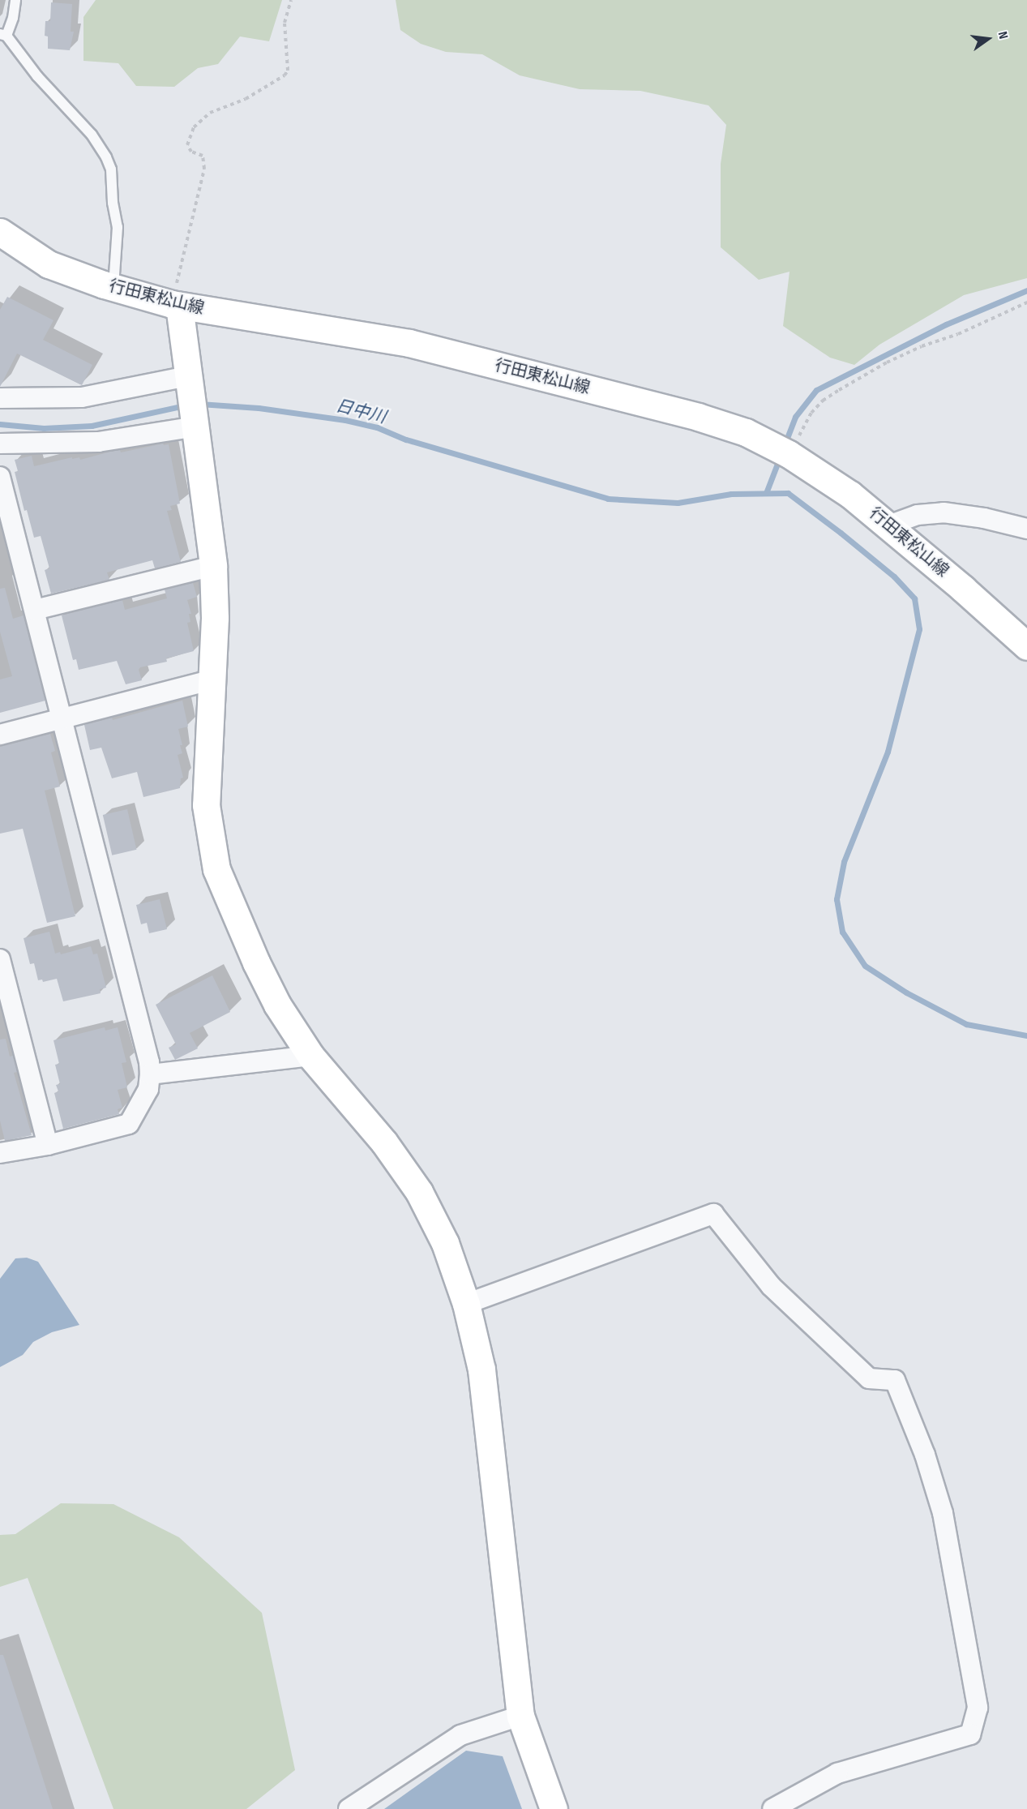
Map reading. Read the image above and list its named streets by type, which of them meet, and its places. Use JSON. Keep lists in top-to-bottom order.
{
  "streets": {
    "street": ["行田東松山線"]
  },
  "water": ["日中川"],
  "north": "right"
}
